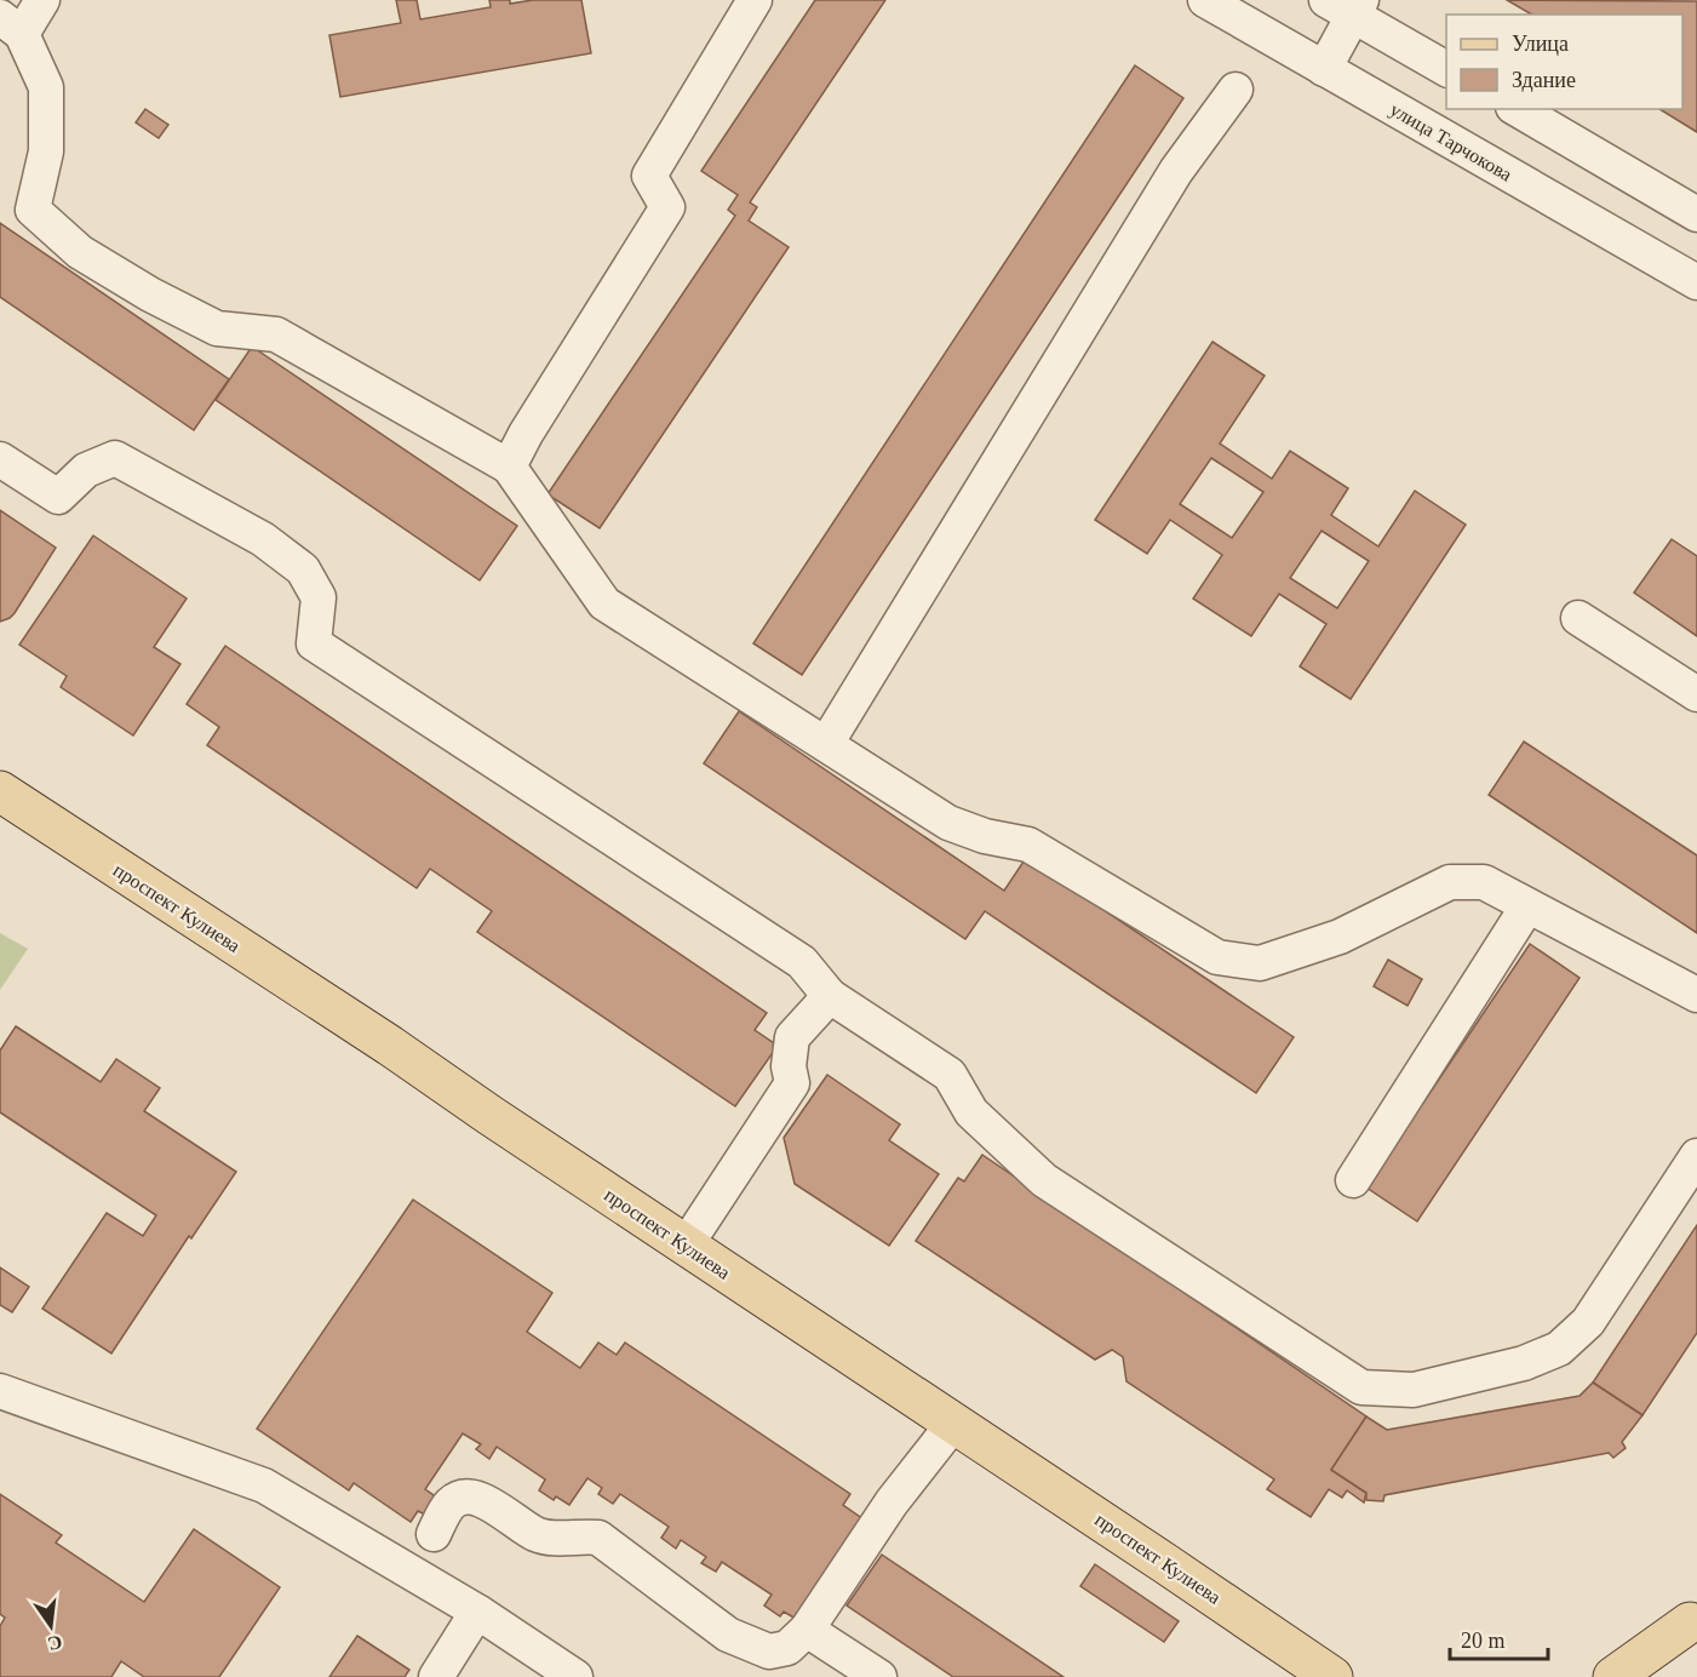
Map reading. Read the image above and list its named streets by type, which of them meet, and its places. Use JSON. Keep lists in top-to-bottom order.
{
  "streets": {
    "main road": ["проспект Кулиева"],
    "street": ["улица Тарчокова"]
  },
  "legend": ["Улица", "Здание"],
  "scale_bar": "20 m",
  "north": "bottom"
}
